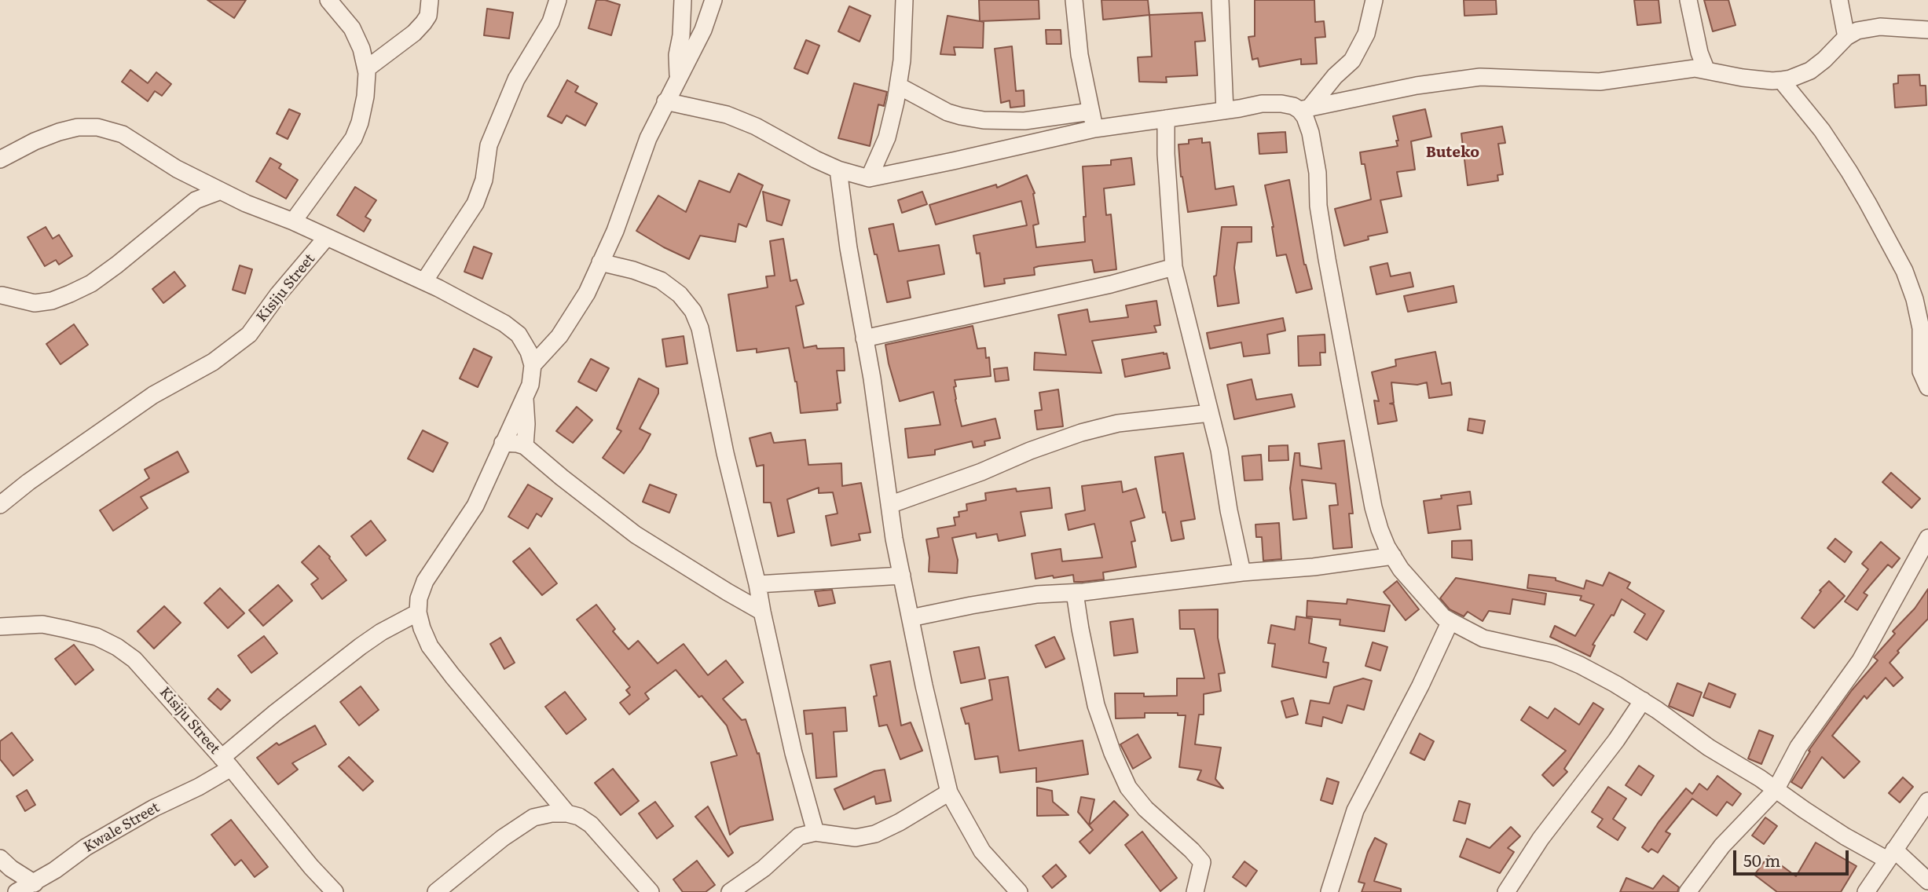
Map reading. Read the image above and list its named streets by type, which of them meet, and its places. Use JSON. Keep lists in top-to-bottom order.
{
  "streets": {
    "street": ["Kisiju Street", "Kwale Street"]
  },
  "crossings": [
    ["Kisiju Street", "Kwale Street"]
  ],
  "districts": ["Buteko"],
  "scale_bar": "50 m"
}
